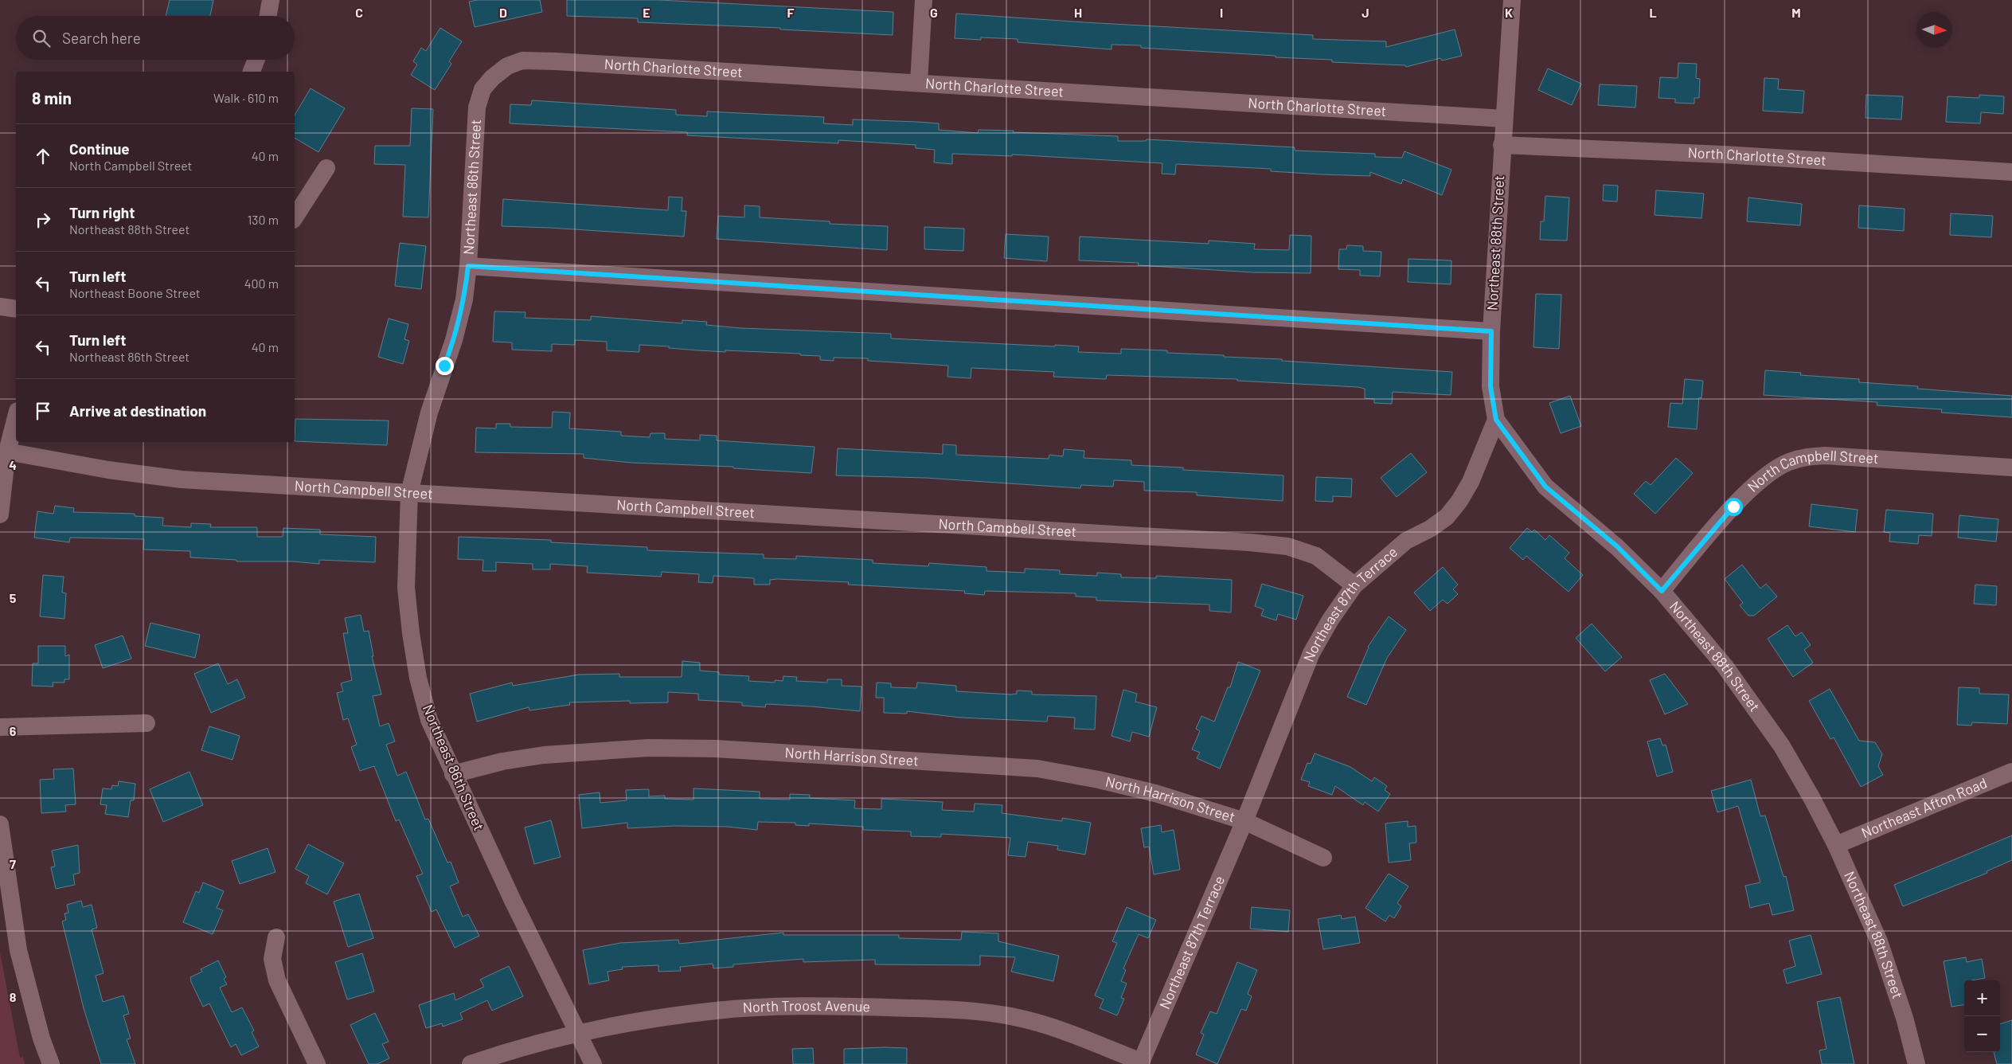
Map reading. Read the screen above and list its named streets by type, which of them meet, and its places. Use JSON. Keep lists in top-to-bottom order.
{
  "streets": {
    "street": [
      "North Charlotte Street",
      "Northeast 86th Street",
      "Northeast 88th Street",
      "North Campbell Street",
      "Northeast 87th Terrace",
      "North Harrison Street",
      "Northeast Afton Road",
      "North Troost Avenue"
    ]
  },
  "crossings": [
    ["North Charlotte Street", "Northeast 86th Street"],
    ["North Charlotte Street", "Northeast 88th Street"],
    ["Northeast 86th Street", "North Campbell Street"],
    ["Northeast 86th Street", "North Harrison Street"],
    ["Northeast 86th Street", "North Troost Avenue"],
    ["Northeast 88th Street", "North Campbell Street"],
    ["Northeast 88th Street", "Northeast 87th Terrace"],
    ["Northeast 88th Street", "Northeast Afton Road"],
    ["North Campbell Street", "Northeast 87th Terrace"],
    ["Northeast 87th Terrace", "North Harrison Street"],
    ["Northeast 87th Terrace", "North Troost Avenue"]
  ],
  "north": "right",
  "page": {
    "search": "Search here",
    "heading": ["8 min", "Walk · 610 m"],
    "list": [
      ["Continue", "North Campbell Street", "40 m"],
      ["Turn right", "Northeast 88th Street", "130 m"],
      ["Turn left", "Northeast Boone Street", "400 m"],
      ["Turn left", "Northeast 86th Street", "40 m"],
      "Arrive at destination"
    ],
    "map_buttons": ["+", "−"]
  },
  "grid": {
    "columns": [
      "C",
      "D",
      "E",
      "F",
      "G",
      "H",
      "I",
      "J",
      "K",
      "L",
      "M"
    ],
    "rows": [
      "4",
      "5",
      "6",
      "7",
      "8"
    ]
  }
}
